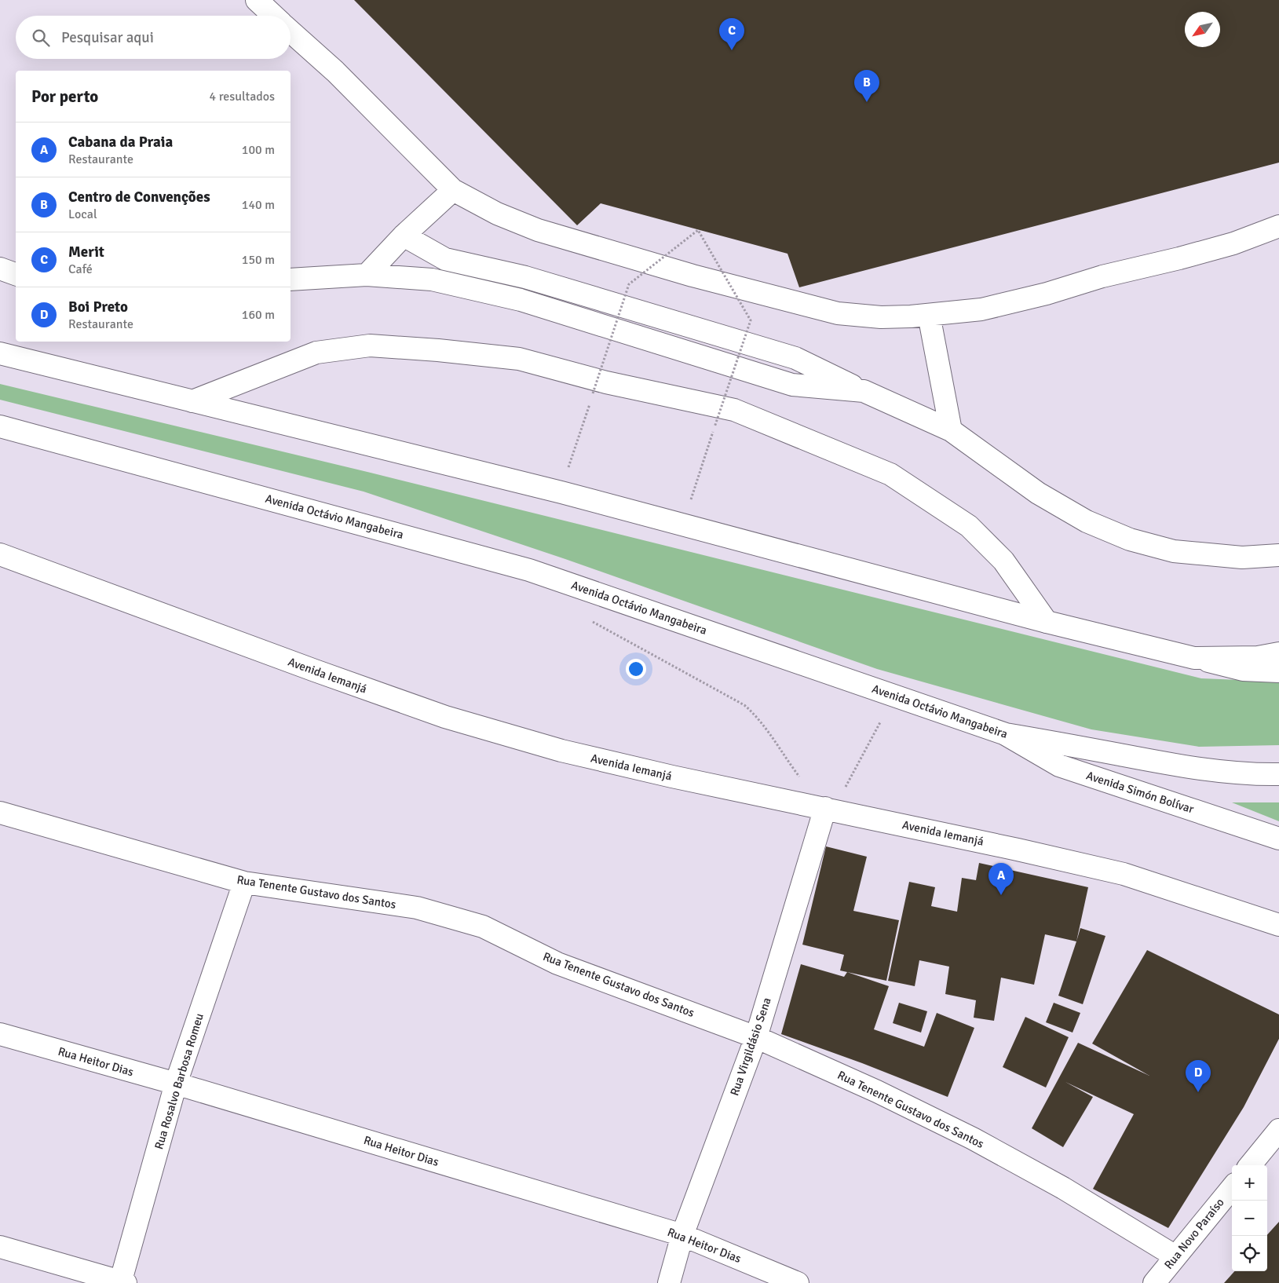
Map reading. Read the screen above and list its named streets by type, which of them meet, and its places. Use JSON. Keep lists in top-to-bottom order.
{
  "streets": {
    "street": [
      "Avenida Octávio Mangabeira",
      "Avenida Iemanjá",
      "Avenida Simón Bolívar",
      "Rua Tenente Gustavo dos Santos",
      "Rua Virgildásio Sena",
      "Rua Heitor Dias",
      "Rua Rosalvo Barbosa Romeu",
      "Rua Novo Paraíso"
    ]
  },
  "crossings": [
    ["Avenida Octávio Mangabeira", "Avenida Simón Bolívar"],
    ["Avenida Iemanjá", "Rua Virgildásio Sena"],
    ["Rua Tenente Gustavo dos Santos", "Rua Virgildásio Sena"],
    ["Rua Tenente Gustavo dos Santos", "Rua Rosalvo Barbosa Romeu"],
    ["Rua Tenente Gustavo dos Santos", "Rua Novo Paraíso"],
    ["Rua Virgildásio Sena", "Rua Heitor Dias"],
    ["Rua Heitor Dias", "Rua Rosalvo Barbosa Romeu"]
  ],
  "north": "bottom left",
  "page": {
    "search": "Pesquisar aqui",
    "pins": [
      "C",
      "B",
      "A",
      "D"
    ],
    "heading": ["Por perto", "4 resultados"],
    "list": [
      {
        "mark": "A",
        "name": "Cabana da Praia",
        "note": "Restaurante",
        "value": "100 m"
      },
      {
        "mark": "B",
        "name": "Centro de Convenções",
        "note": "Local",
        "value": "140 m"
      },
      {
        "mark": "C",
        "name": "Merit",
        "note": "Café",
        "value": "150 m"
      },
      {
        "mark": "D",
        "name": "Boi Preto",
        "note": "Restaurante",
        "value": "160 m"
      }
    ],
    "map_buttons": ["+", "−"]
  }
}
